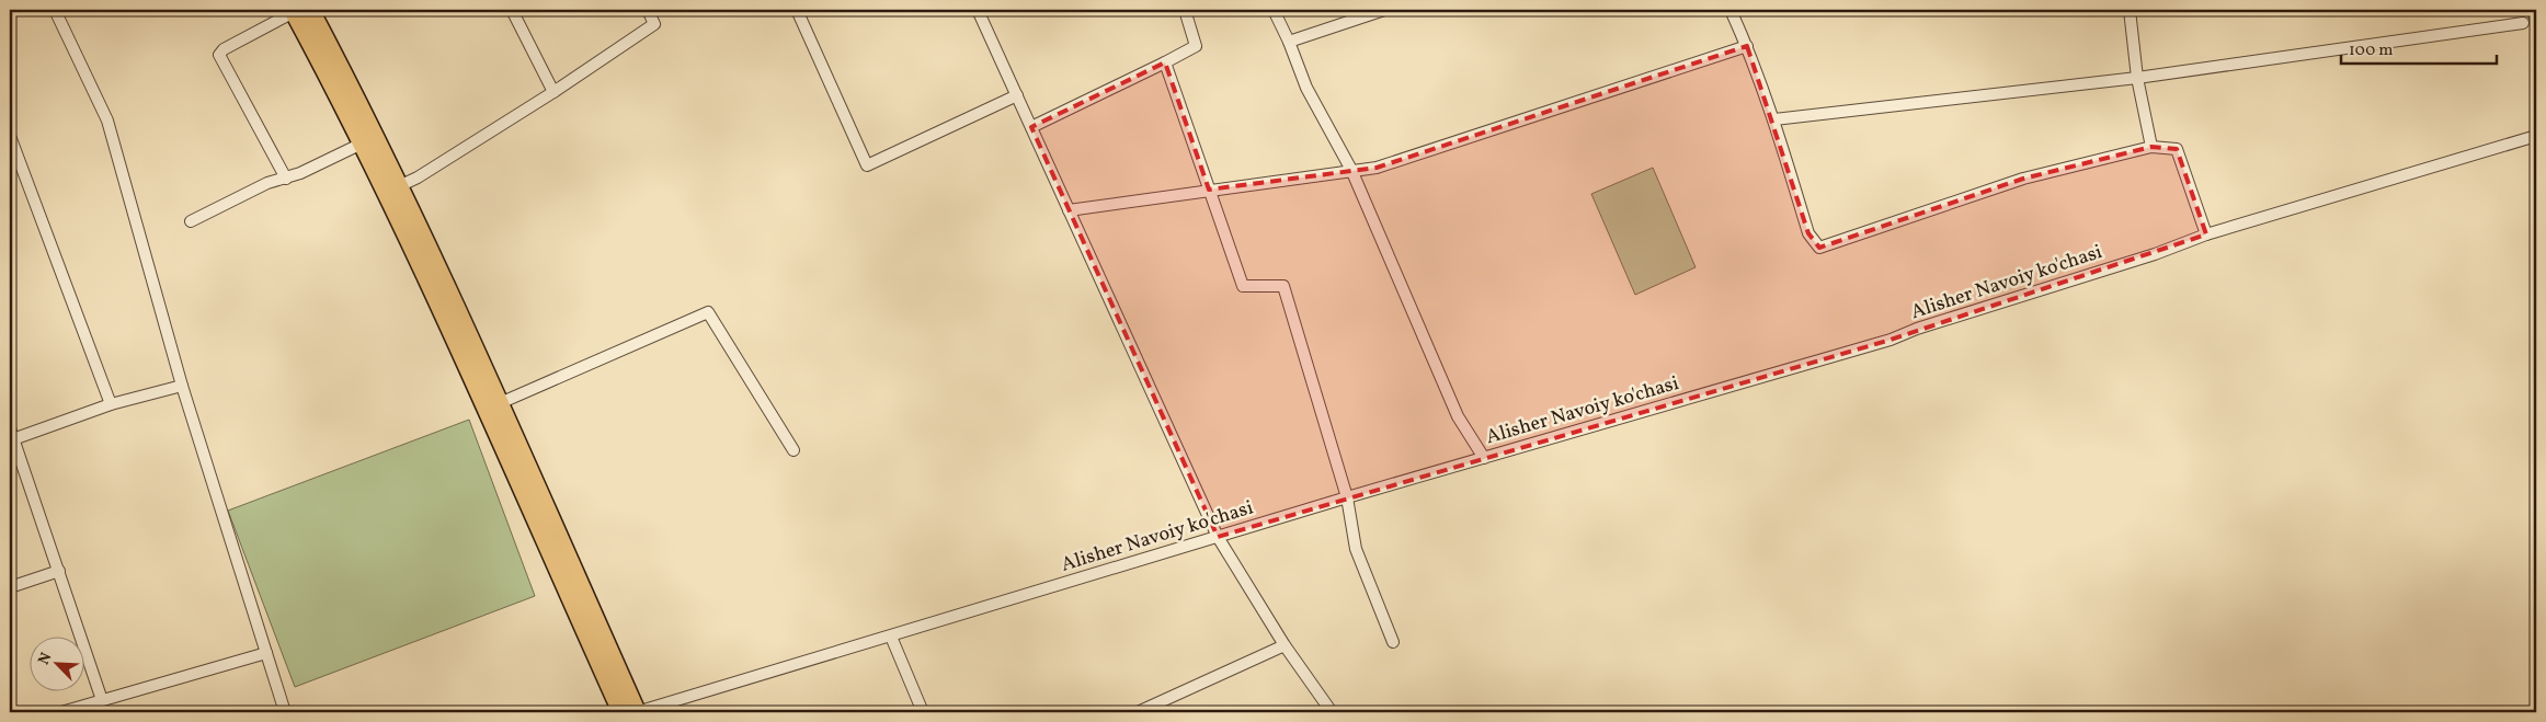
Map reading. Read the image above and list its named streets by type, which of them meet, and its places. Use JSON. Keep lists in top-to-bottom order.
{
  "streets": {
    "street": ["Alisher Navoiy ko'chasi"]
  },
  "scale_bar": "100 m",
  "north": "top left"
}
